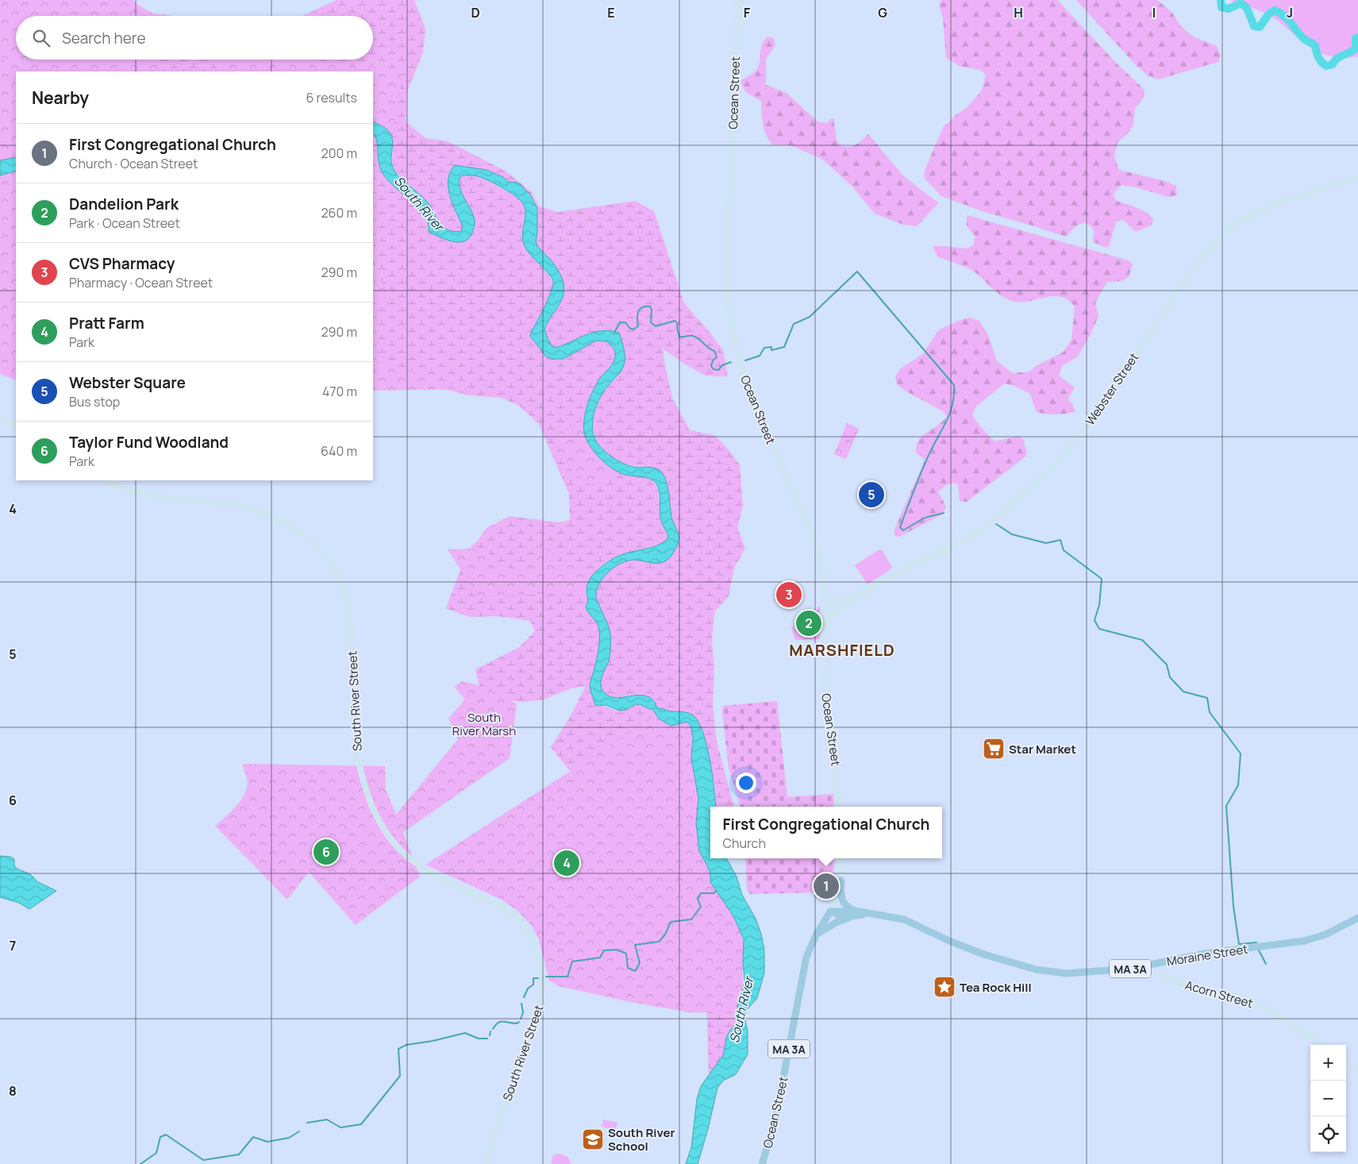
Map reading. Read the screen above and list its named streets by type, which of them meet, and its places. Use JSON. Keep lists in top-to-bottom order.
{
  "streets": {
    "main road": ["Ocean Street", "Moraine Street", "MA 3A"],
    "street": ["Webster Street", "South River Street", "Acorn Street"]
  },
  "crossings": [
    ["Ocean Street", "Webster Street"],
    ["Ocean Street", "Moraine Street"],
    ["Ocean Street", "MA 3A"],
    ["Moraine Street", "MA 3A"],
    ["Moraine Street", "Acorn Street"]
  ],
  "districts": ["MARSHFIELD"],
  "water": ["South River"],
  "parks": ["South River Marsh"],
  "places": {
    "supermarket": ["Star Market"],
    "place": ["Tea Rock Hill"],
    "school or university": ["South River School"]
  },
  "page": {
    "search": "Search here",
    "heading": ["Nearby", "6 results"],
    "list": [
      {
        "mark": "1",
        "name": "First Congregational Church",
        "note": "Church · Ocean Street",
        "value": "200 m"
      },
      {
        "mark": "2",
        "name": "Dandelion Park",
        "note": "Park · Ocean Street",
        "value": "260 m"
      },
      {
        "mark": "3",
        "name": "CVS Pharmacy",
        "note": "Pharmacy · Ocean Street",
        "value": "290 m"
      },
      {
        "mark": "4",
        "name": "Pratt Farm",
        "note": "Park",
        "value": "290 m"
      },
      {
        "mark": "5",
        "name": "Webster Square",
        "note": "Bus stop",
        "value": "470 m"
      },
      {
        "mark": "6",
        "name": "Taylor Fund Woodland",
        "note": "Park",
        "value": "640 m"
      }
    ],
    "pins": [
      "5",
      "3",
      "2",
      "6",
      "4",
      "1"
    ],
    "popup": ["First Congregational Church", "Church"],
    "map_buttons": ["+", "−"]
  },
  "grid": {
    "columns": [
      "D",
      "E",
      "F",
      "G",
      "H",
      "I",
      "J"
    ],
    "rows": [
      "4",
      "5",
      "6",
      "7",
      "8"
    ]
  }
}
